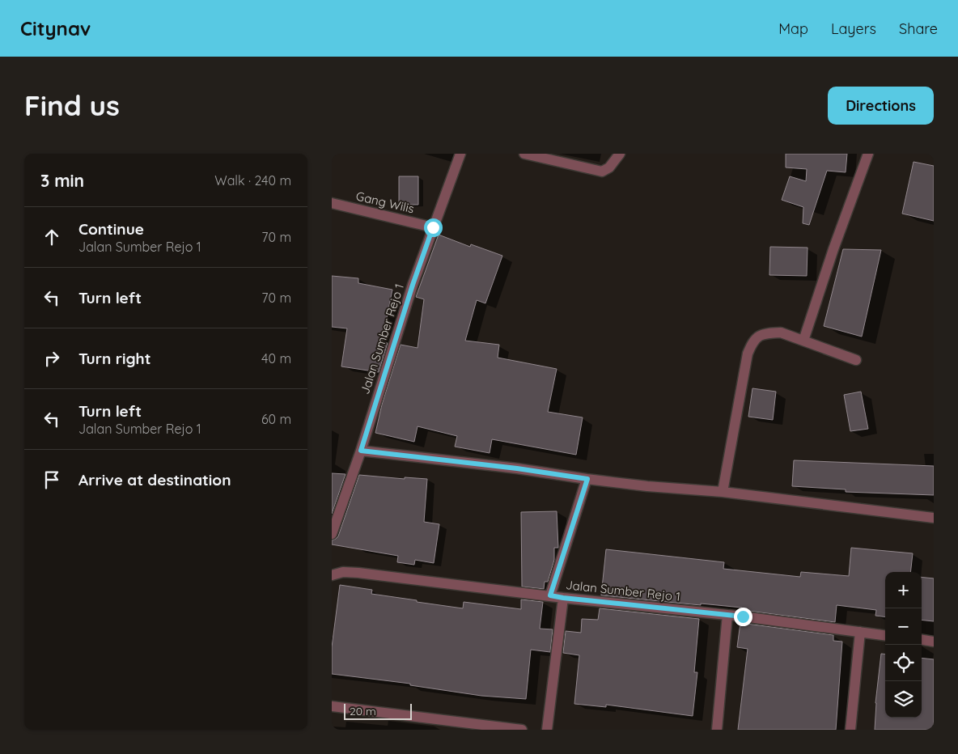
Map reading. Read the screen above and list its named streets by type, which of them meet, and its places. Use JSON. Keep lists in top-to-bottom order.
{
  "streets": {
    "street": ["Gang Wilis", "Jalan Sumber Rejo 1"]
  },
  "crossings": [
    ["Gang Wilis", "Jalan Sumber Rejo 1"]
  ],
  "scale_bar": "20 m",
  "page": {
    "header": "Citynav",
    "nav": ["Map", "Layers", "Share"],
    "buttons": "Directions",
    "title": "Find us",
    "heading": ["3 min", "Walk · 240 m"],
    "list": [
      ["Continue", "Jalan Sumber Rejo 1", "70 m"],
      ["Turn left", "70 m"],
      ["Turn right", "40 m"],
      ["Turn left", "Jalan Sumber Rejo 1", "60 m"],
      "Arrive at destination"
    ],
    "map_buttons": ["+", "−"],
    "scale": "20 m"
  }
}
